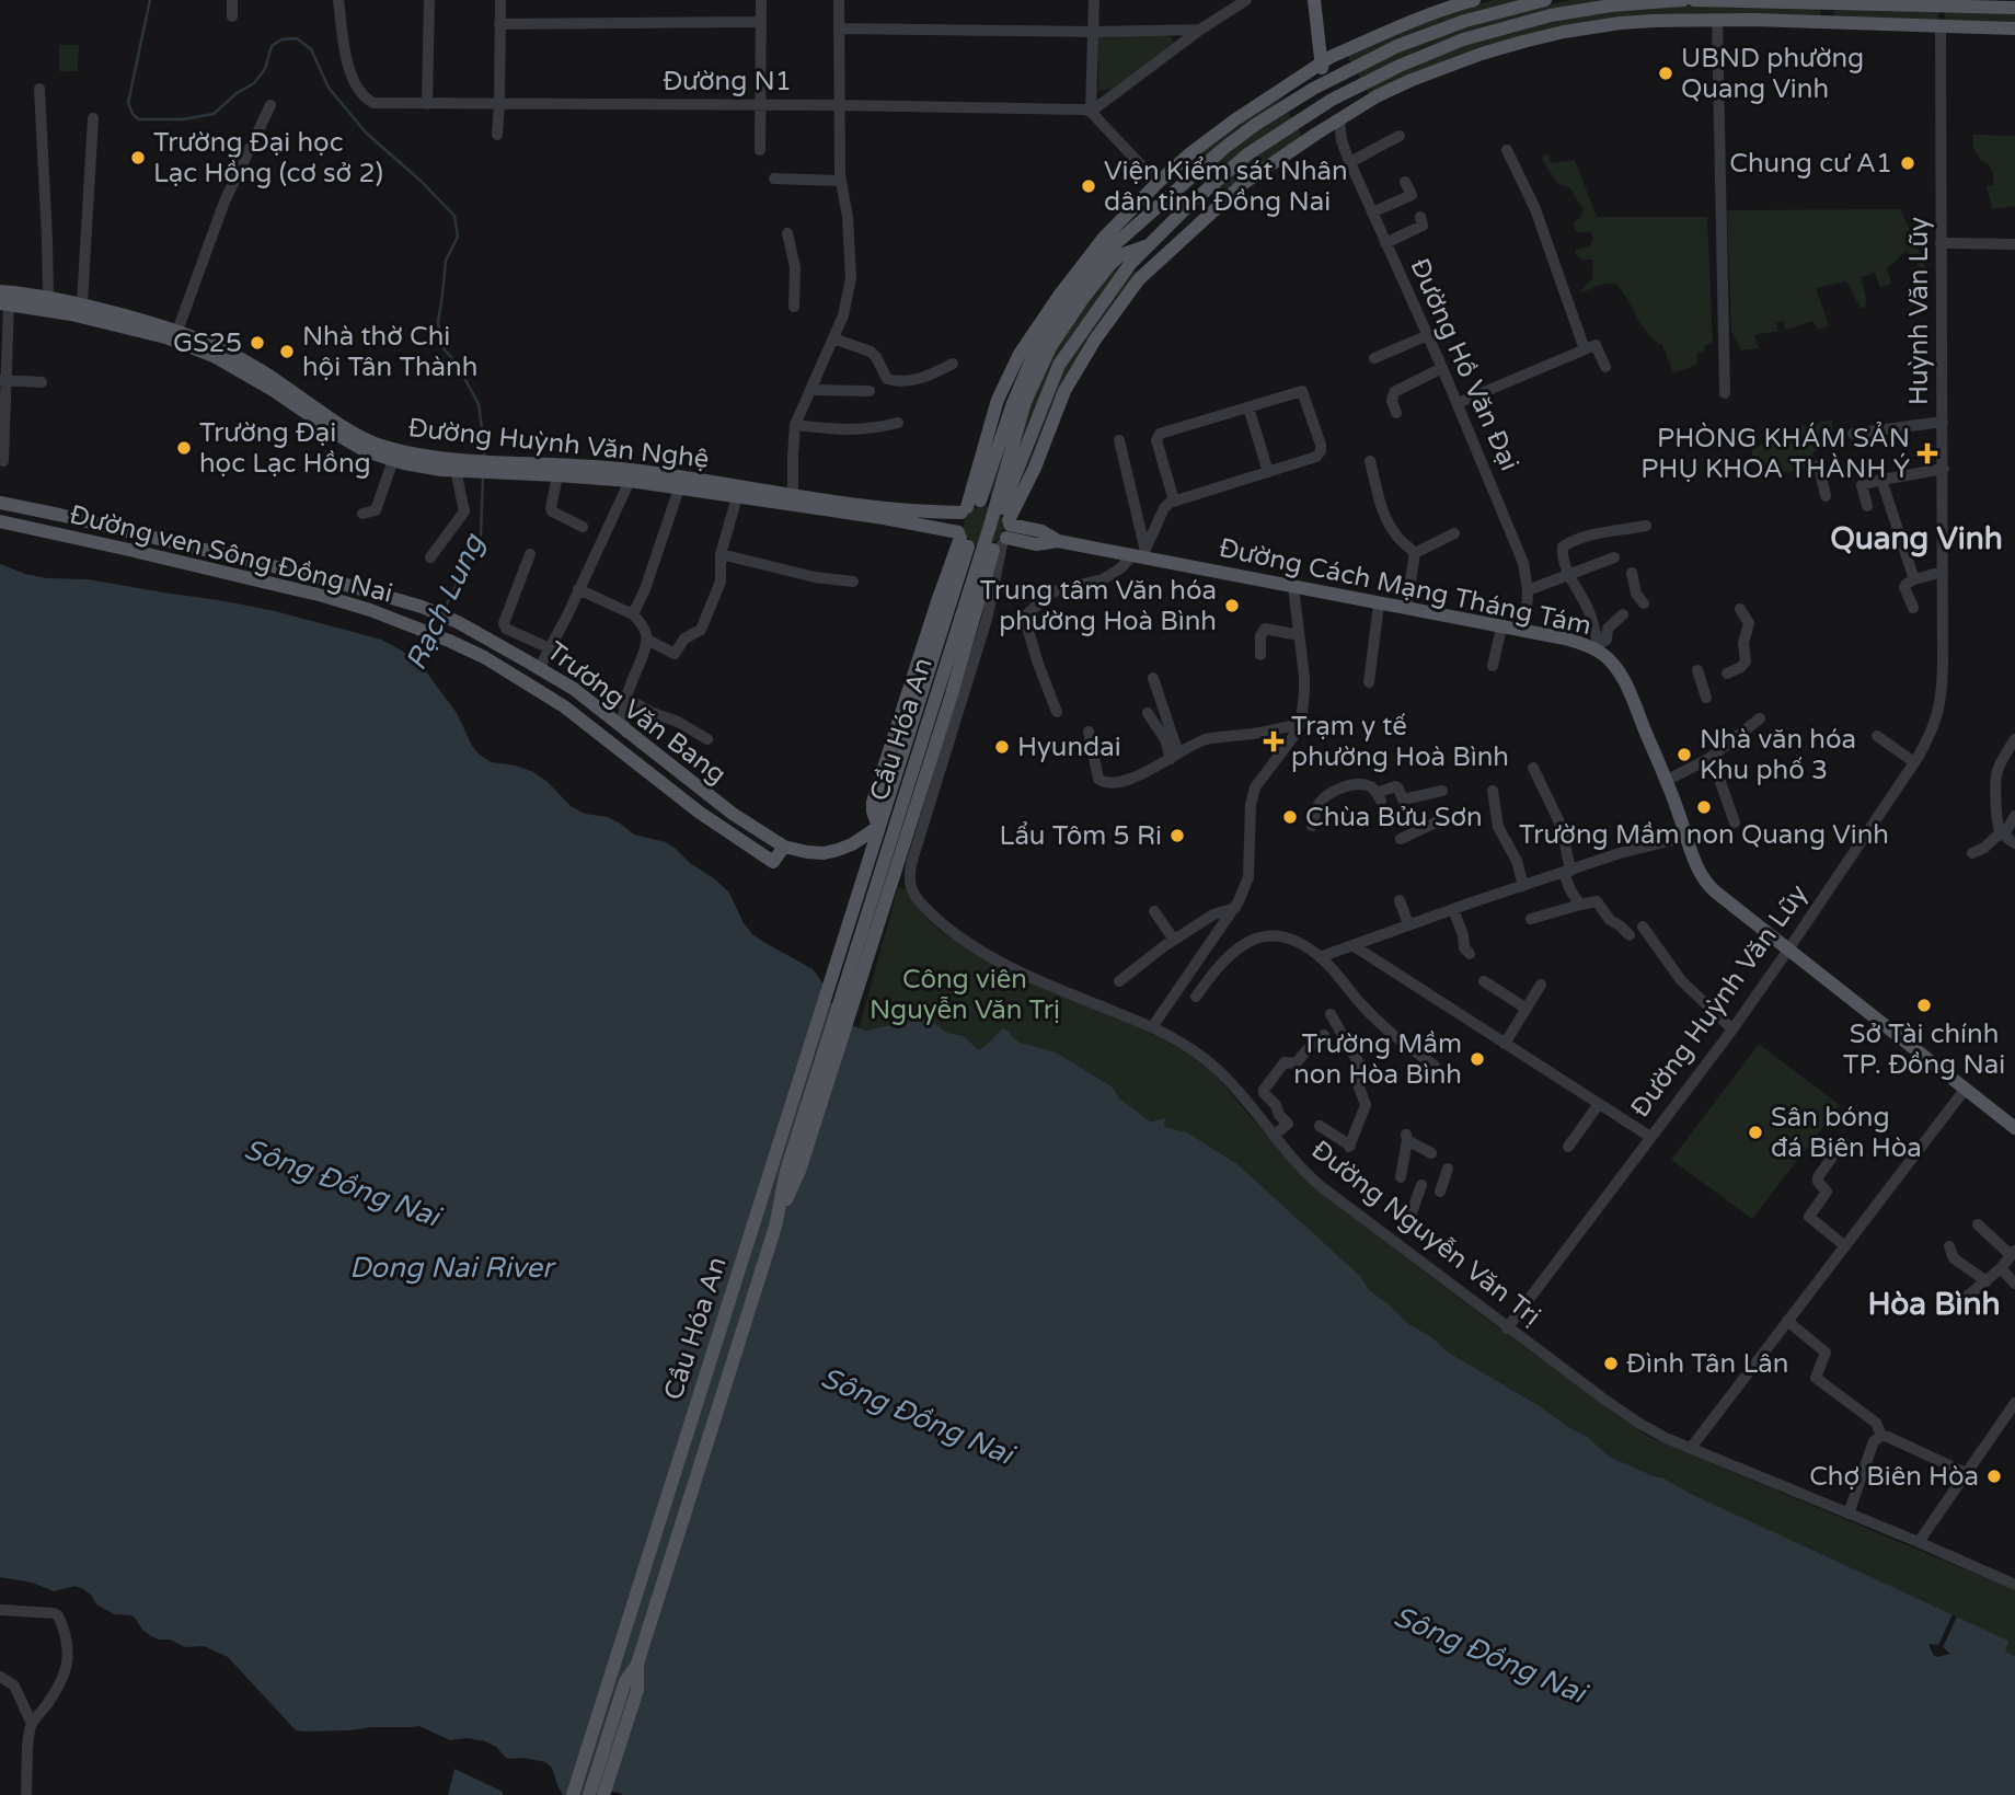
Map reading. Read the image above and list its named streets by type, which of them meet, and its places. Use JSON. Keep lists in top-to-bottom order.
{
  "streets": {
    "main road": [
      "Đường Huỳnh Văn Nghệ",
      "Đường ven Sông Đồng Nai",
      "Đường Cách Mạng Tháng Tám",
      "Trương Văn Bang",
      "Cầu Hóa An"
    ],
    "street": [
      "Đường N1",
      "Huỳnh Văn Lũy",
      "Đường Hồ Văn Đại",
      "Đường Huỳnh Văn Lũy",
      "Đường Nguyễn Văn Trị"
    ]
  },
  "crossings": [
    ["Huỳnh Văn Lũy", "Đường Huỳnh Văn Lũy"],
    ["Đường Hồ Văn Đại", "Đường Cách Mạng Tháng Tám"],
    ["Đường Huỳnh Văn Nghệ", "Đường Cách Mạng Tháng Tám"],
    ["Đường Huỳnh Văn Nghệ", "Cầu Hóa An"],
    ["Đường ven Sông Đồng Nai", "Trương Văn Bang"],
    ["Đường Cách Mạng Tháng Tám", "Cầu Hóa An"],
    ["Đường Cách Mạng Tháng Tám", "Đường Huỳnh Văn Lũy"],
    ["Cầu Hóa An", "Đường Nguyễn Văn Trị"],
    ["Đường Huỳnh Văn Lũy", "Đường Nguyễn Văn Trị"]
  ],
  "districts": ["Quang Vinh", "Hòa Bình"],
  "water": ["Rạch Lung", "Sông Đồng Nai", "Dong Nai River"],
  "parks": ["Công viên Nguyễn Văn Trị"],
  "places": {
    "other": [
      "UBND phường Quang Vinh",
      "Trường Đại học Lạc Hồng (cơ sở 2)",
      "Chung cư A1",
      "Viện Kiểm sát Nhân dân tỉnh Đồng Nai",
      "GS25",
      "Nhà thờ Chi hội Tân Thành",
      "Trường Đại học Lạc Hồng",
      "Trung tâm Văn hóa phường Hoà Bình",
      "Hyundai",
      "Nhà văn hóa Khu phố 3",
      "Trường Mầm non Quang Vinh",
      "Chùa Bửu Sơn",
      "Lẩu Tôm 5 Ri",
      "Sở Tài chính TP. Đồng Nai",
      "Trường Mầm non Hòa Bình",
      "Sân bóng đá Biên Hòa",
      "Đình Tân Lân",
      "Chợ Biên Hòa"
    ],
    "health": ["PHÒNG KHÁM SẢN PHỤ KHOA THÀNH Ý", "Trạm y tế phường Hoà Bình"]
  }
}
